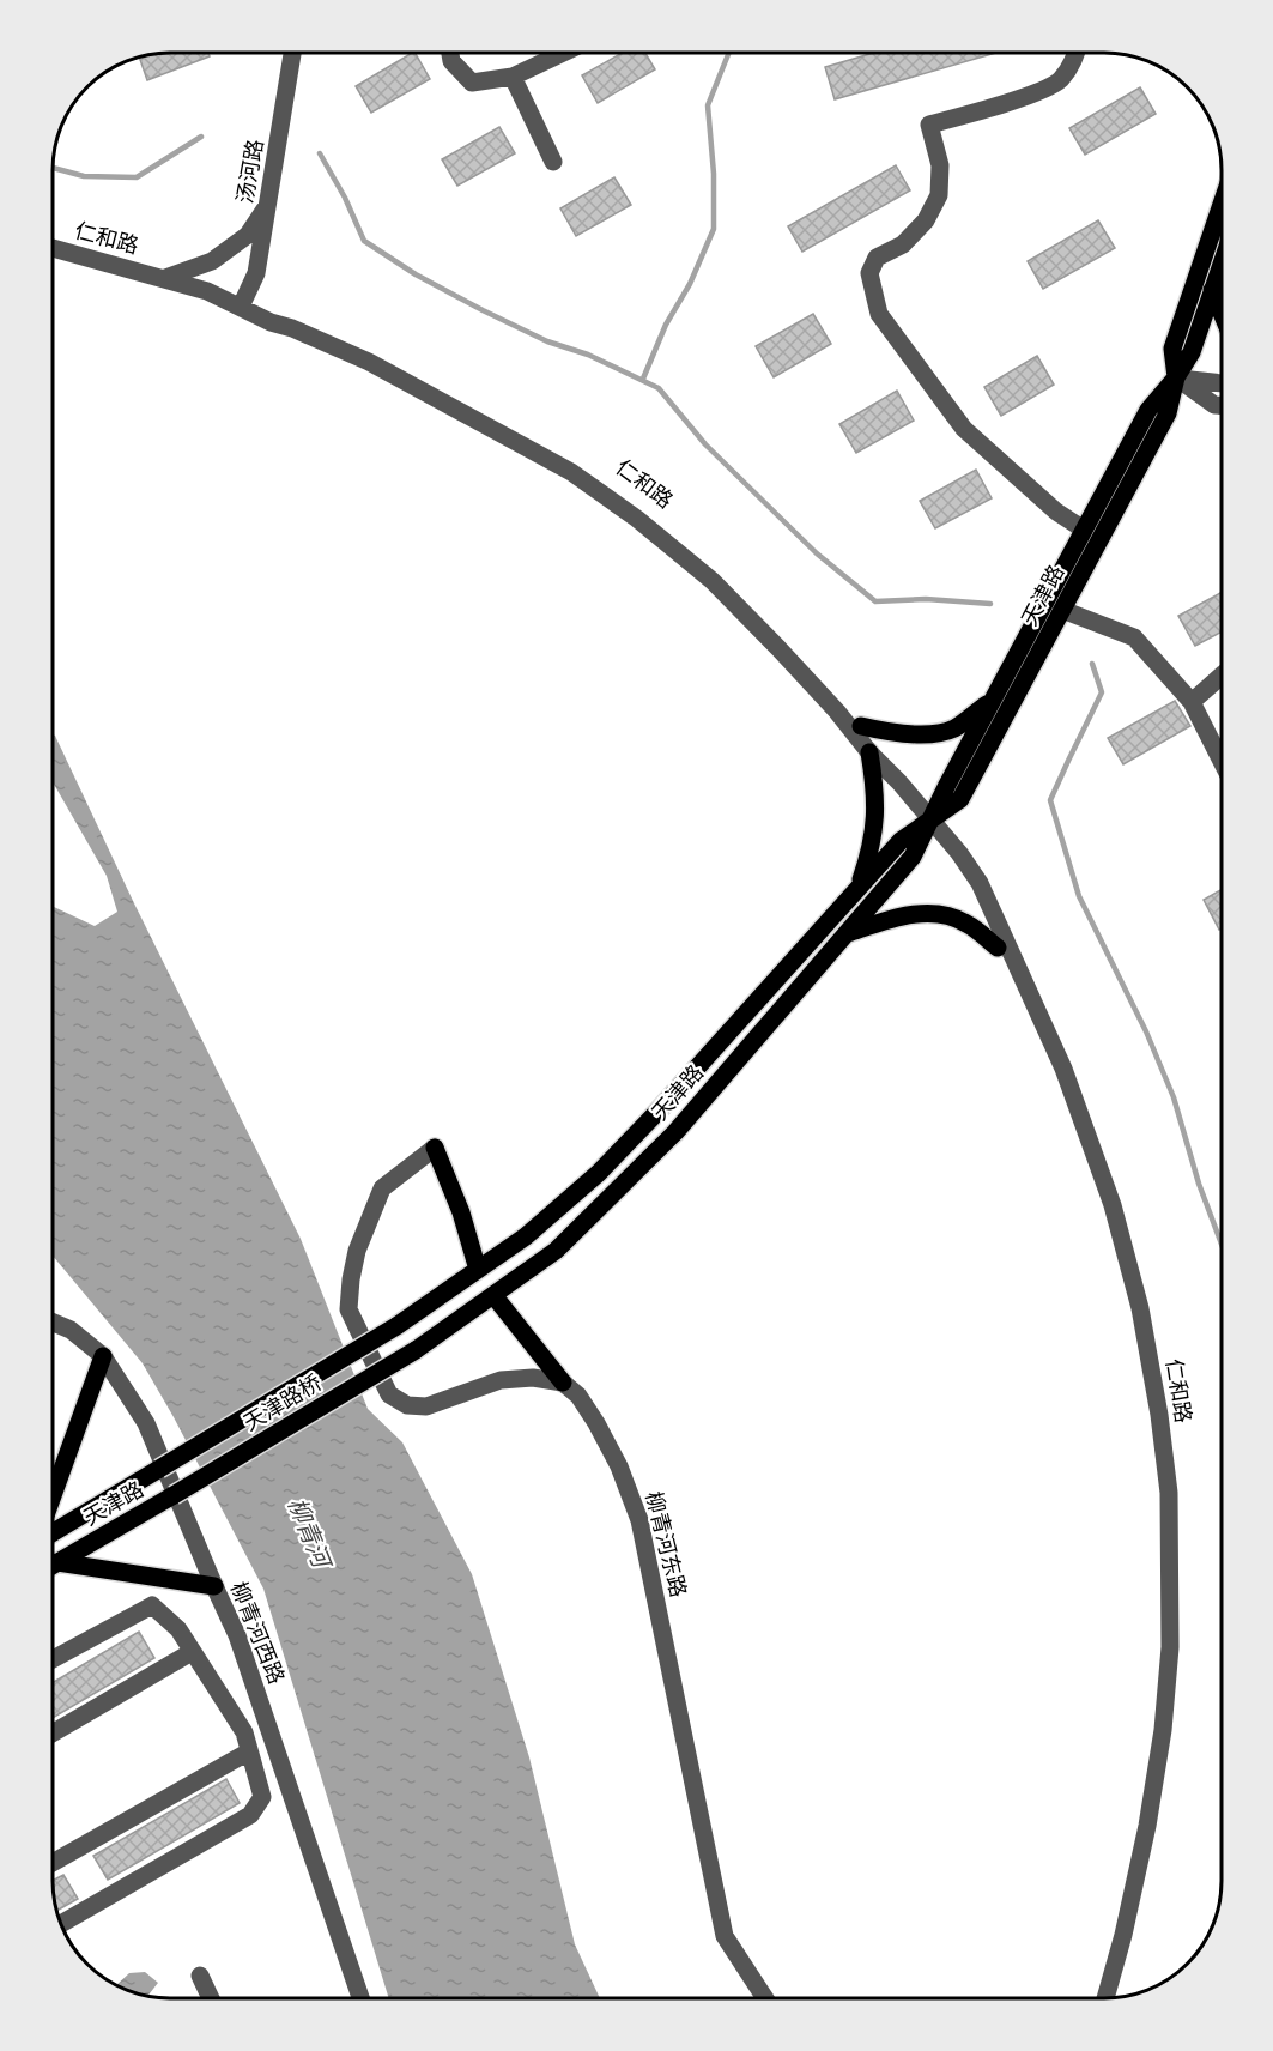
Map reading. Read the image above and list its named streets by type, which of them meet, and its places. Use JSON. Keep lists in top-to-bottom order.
{
  "streets": {
    "main road": ["天津路", "天津路桥"],
    "street": [
      "汤河路",
      "仁和路",
      "柳青河东路",
      "柳青河西路"
    ]
  },
  "crossings": [
    ["汤河路", "仁和路"],
    ["仁和路", "天津路"],
    ["天津路", "天津路桥"]
  ],
  "water": ["柳青河"]
}
